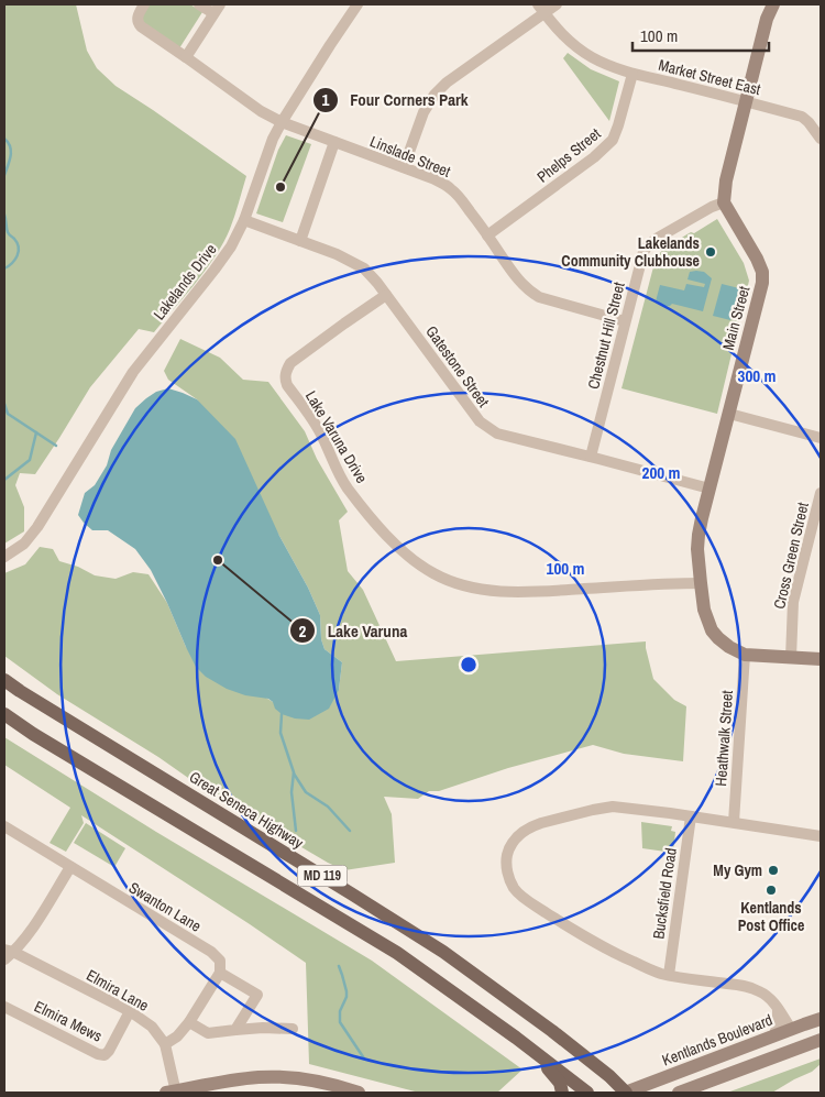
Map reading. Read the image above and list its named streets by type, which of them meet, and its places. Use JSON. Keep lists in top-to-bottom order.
{
  "streets": {
    "main road": ["Great Seneca Highway", "MD 119"],
    "street": [
      "Market Street East",
      "Phelps Street",
      "Linslade Street",
      "Lakelands Drive",
      "Main Street",
      "Chestnut Hill Street",
      "Gatestone Street",
      "Lake Varuna Drive",
      "Cross Green Street",
      "Heathwalk Street",
      "Bucksfield Road",
      "Swanton Lane",
      "Elmira Lane",
      "Elmira Mews",
      "Kentlands Boulevard"
    ]
  },
  "crossings": [
    ["Market Street East", "Phelps Street"],
    ["Phelps Street", "Linslade Street"],
    ["Linslade Street", "Lakelands Drive"],
    ["Linslade Street", "Chestnut Hill Street"],
    ["Lakelands Drive", "Gatestone Street"],
    ["Main Street", "Chestnut Hill Street"],
    ["Main Street", "Gatestone Street"],
    ["Main Street", "Lake Varuna Drive"],
    ["Main Street", "Cross Green Street"],
    ["Main Street", "Heathwalk Street"],
    ["Chestnut Hill Street", "Gatestone Street"],
    ["Gatestone Street", "Lake Varuna Drive"],
    ["Great Seneca Highway", "Kentlands Boulevard"],
    ["Elmira Lane", "Elmira Mews"]
  ],
  "places": [
    "Four Corners Park",
    "Lakelands Community Clubhouse",
    "Lake Varuna",
    "My Gym",
    "Kentlands Post Office"
  ],
  "scale_bar": "100 m",
  "rings": ["300 m", "200 m", "100 m"]
}
